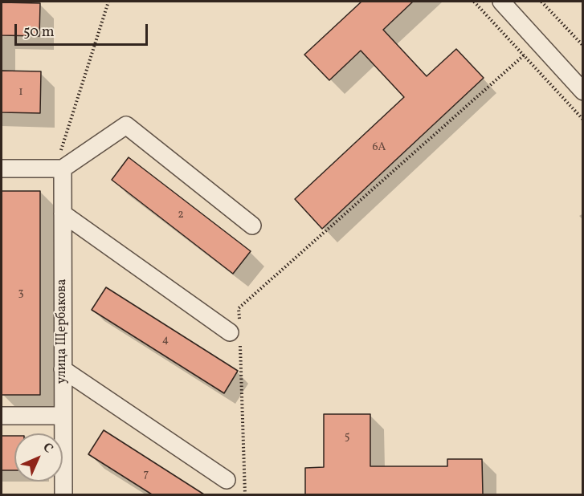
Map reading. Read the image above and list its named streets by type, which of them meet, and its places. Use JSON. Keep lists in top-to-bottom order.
{
  "streets": {
    "street": ["улица Щербакова"]
  },
  "house_numbers": [
    "1",
    "6А",
    "2",
    "3",
    "4",
    "5",
    "7"
  ],
  "scale_bar": "50 m",
  "north": "top right"
}
